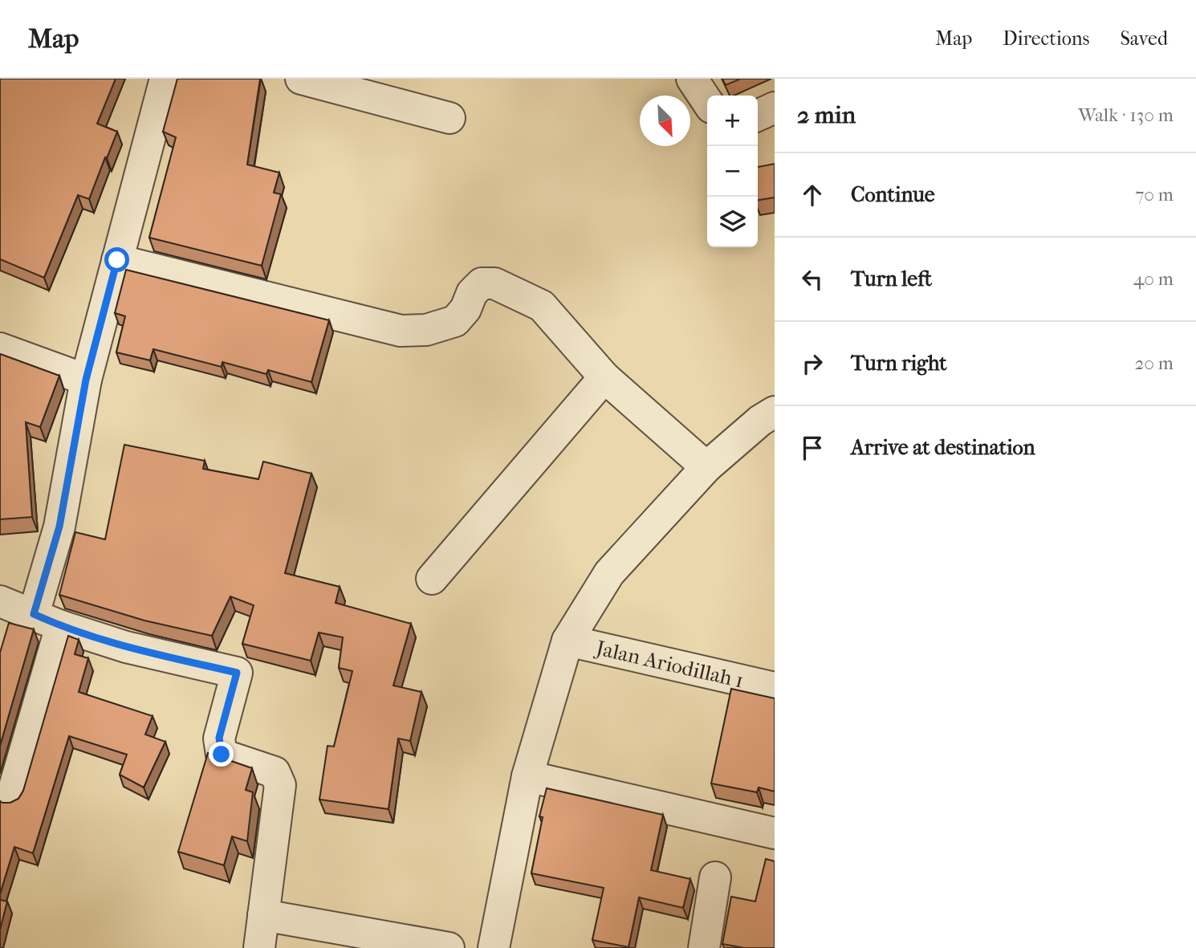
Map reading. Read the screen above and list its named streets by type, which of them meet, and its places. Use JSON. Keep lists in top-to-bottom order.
{
  "streets": {
    "street": ["Jalan Ariodillah 1"]
  },
  "north": "bottom right",
  "page": {
    "header": "Map",
    "nav": ["Map", "Directions", "Saved"],
    "heading": ["2 min", "Walk · 130 m"],
    "map_buttons": ["+", "−"],
    "list": [
      ["Continue", "70 m"],
      ["Turn left", "40 m"],
      ["Turn right", "20 m"],
      "Arrive at destination"
    ]
  }
}
